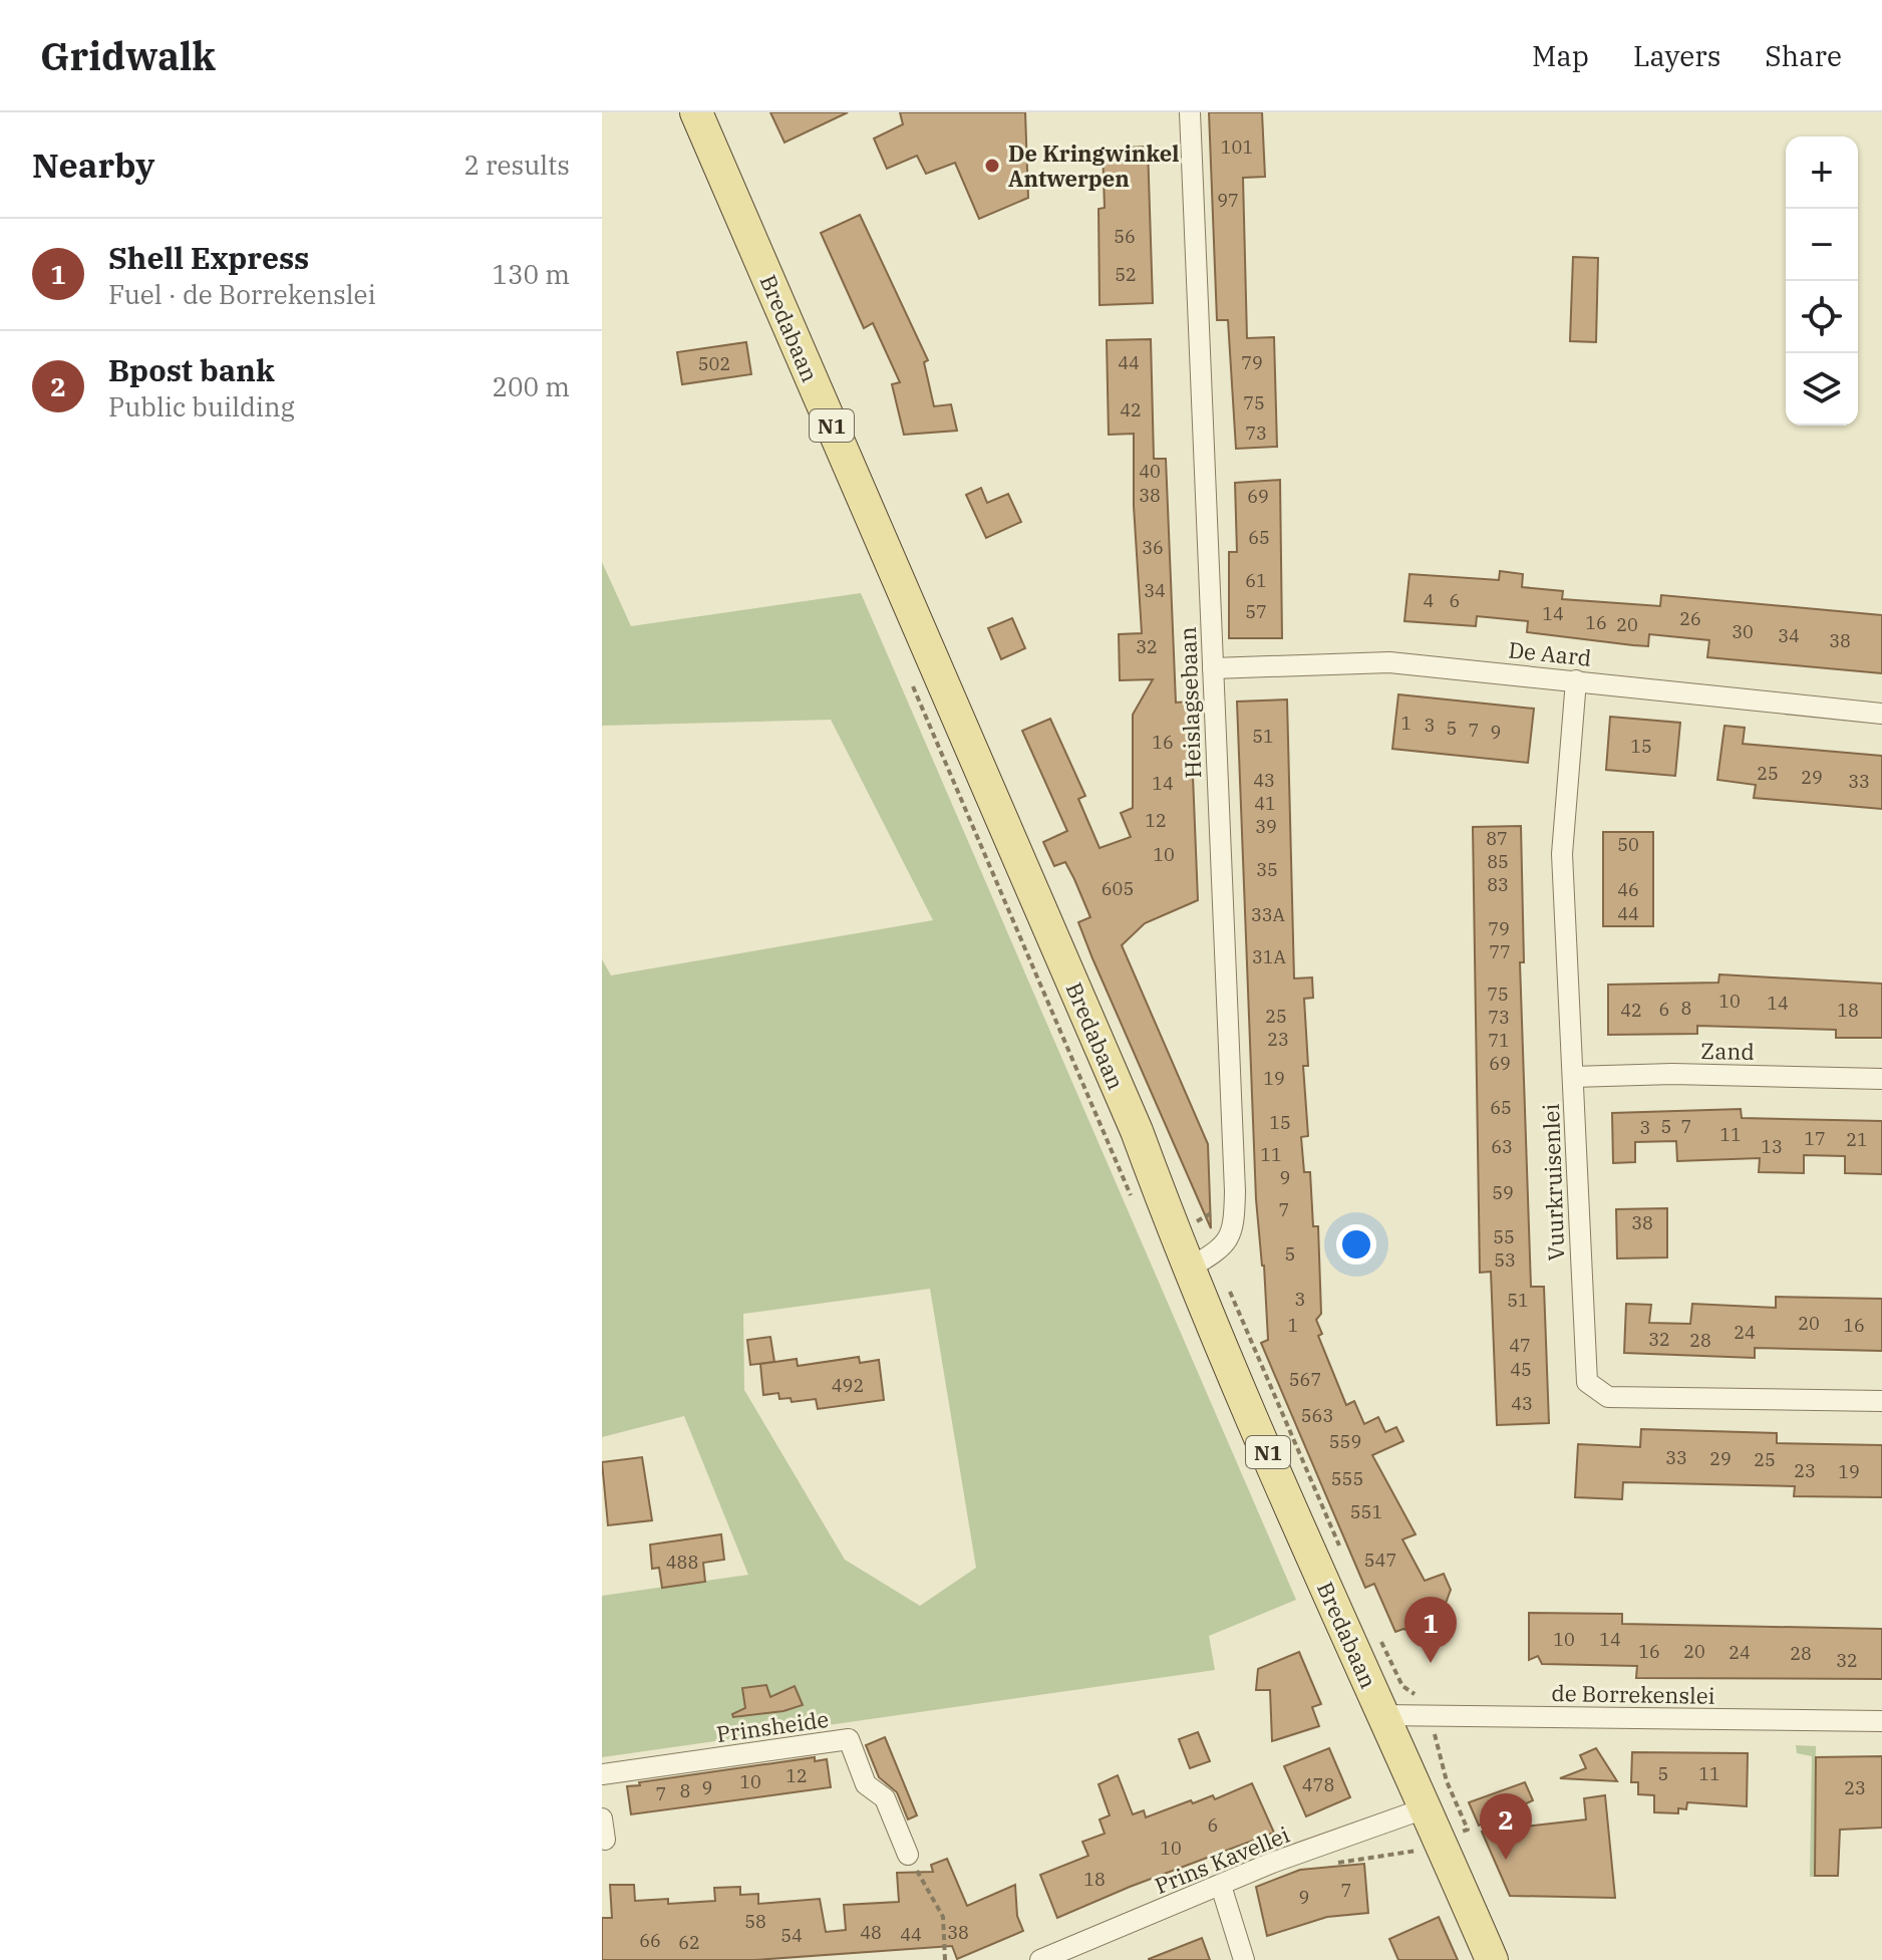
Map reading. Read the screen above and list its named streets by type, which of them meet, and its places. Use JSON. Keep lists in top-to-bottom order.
{
  "streets": {
    "main road": ["Bredabaan", "N1"],
    "street": [
      "De Aard",
      "Heislagsebaan",
      "Zand",
      "Vuurkruisenlei",
      "de Borrekenslei",
      "Prinsheide",
      "Prins Kavellei"
    ]
  },
  "crossings": [
    ["Bredabaan", "Heislagsebaan"],
    ["Bredabaan", "de Borrekenslei"],
    ["Bredabaan", "Prins Kavellei"],
    ["De Aard", "Heislagsebaan"],
    ["De Aard", "Vuurkruisenlei"],
    ["Zand", "Vuurkruisenlei"]
  ],
  "places": ["De Kringwinkel Antwerpen"],
  "house_numbers": [
    "101",
    "97",
    "56",
    "52",
    "44",
    "79",
    "502",
    "75",
    "42",
    "73",
    "40",
    "38",
    "69",
    "65",
    "36",
    "61",
    "34",
    "4",
    "6",
    "57",
    "14",
    "26",
    "16",
    "20",
    "30",
    "34",
    "38",
    "32",
    "1",
    "3",
    "5",
    "7",
    "9",
    "51",
    "16",
    "15",
    "25",
    "29",
    "43",
    "33",
    "14",
    "41",
    "12",
    "39",
    "87",
    "50",
    "10",
    "85",
    "35",
    "83",
    "605",
    "46",
    "44",
    "33A",
    "79",
    "77",
    "31A",
    "75",
    "10",
    "14",
    "8",
    "6",
    "42",
    "18",
    "25",
    "73",
    "23",
    "71",
    "69",
    "19",
    "65",
    "15",
    "5",
    "7",
    "3",
    "11",
    "17",
    "21",
    "63",
    "13",
    "11",
    "9",
    "59",
    "7",
    "38",
    "55",
    "5",
    "53",
    "3",
    "51",
    "20",
    "1",
    "16",
    "24",
    "32",
    "28",
    "47",
    "45",
    "567",
    "492",
    "43",
    "563",
    "559",
    "33",
    "29",
    "25",
    "23",
    "19",
    "555",
    "551",
    "547",
    "488",
    "10",
    "14",
    "16",
    "20",
    "24",
    "28",
    "32",
    "5",
    "11",
    "12",
    "10",
    "478",
    "9",
    "23",
    "8",
    "7",
    "6",
    "10",
    "18",
    "7",
    "9",
    "58",
    "48",
    "38",
    "44",
    "54",
    "66",
    "62"
  ],
  "page": {
    "header": "Gridwalk",
    "nav": ["Map", "Layers", "Share"],
    "heading": ["Nearby", "2 results"],
    "map_buttons": ["+", "−"],
    "list": [
      {
        "mark": "1",
        "name": "Shell Express",
        "note": "Fuel · de Borrekenslei",
        "value": "130 m"
      },
      {
        "mark": "2",
        "name": "Bpost bank",
        "note": "Public building",
        "value": "200 m"
      }
    ],
    "pins": ["1", "2"]
  }
}
